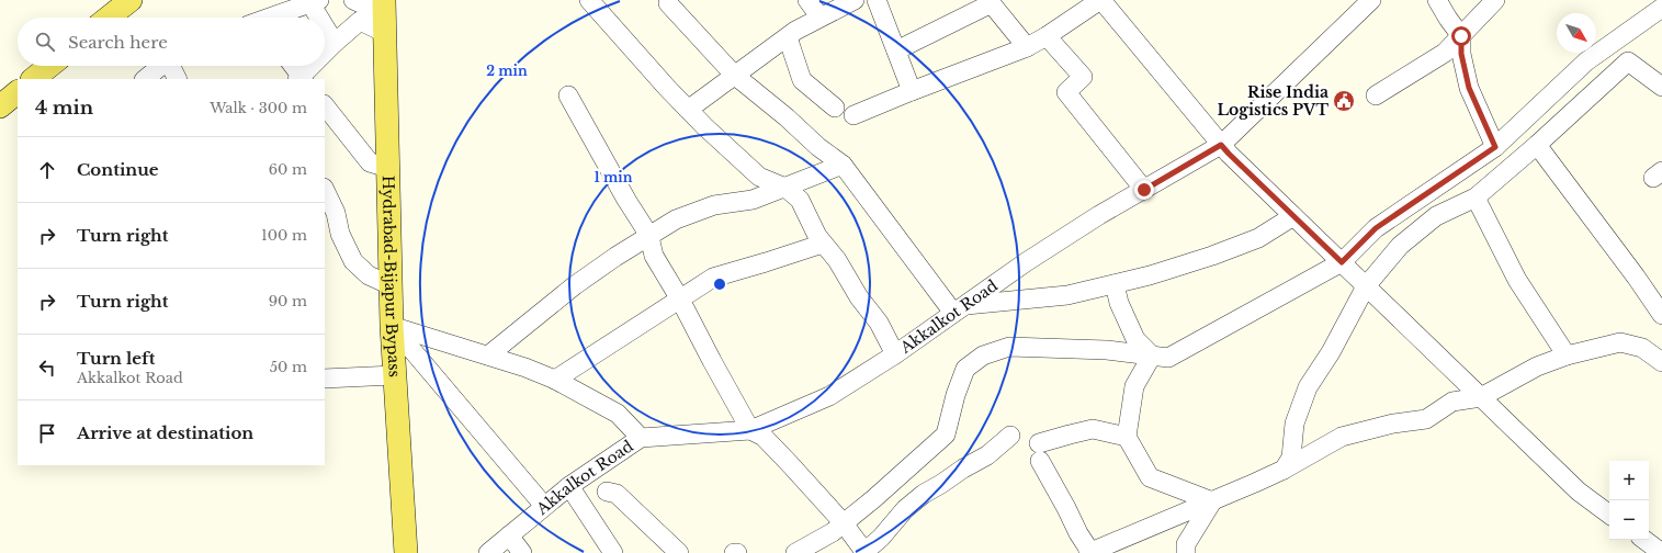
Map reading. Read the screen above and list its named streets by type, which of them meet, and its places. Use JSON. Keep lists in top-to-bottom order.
{
  "streets": {
    "main road": ["Hydrabad-Bijapur Bypass"],
    "street": ["Akkalkot Road"]
  },
  "places": {
    "public building": ["Rise India Logistics PVT"]
  },
  "north": "bottom right",
  "page": {
    "search": "Search here",
    "heading": ["4 min", "Walk · 300 m"],
    "list": [
      ["Continue", "60 m"],
      ["Turn right", "100 m"],
      ["Turn right", "90 m"],
      ["Turn left", "Akkalkot Road", "50 m"],
      "Arrive at destination"
    ],
    "map_buttons": ["+", "−"]
  },
  "rings": ["2 min", "1 min"]
}
